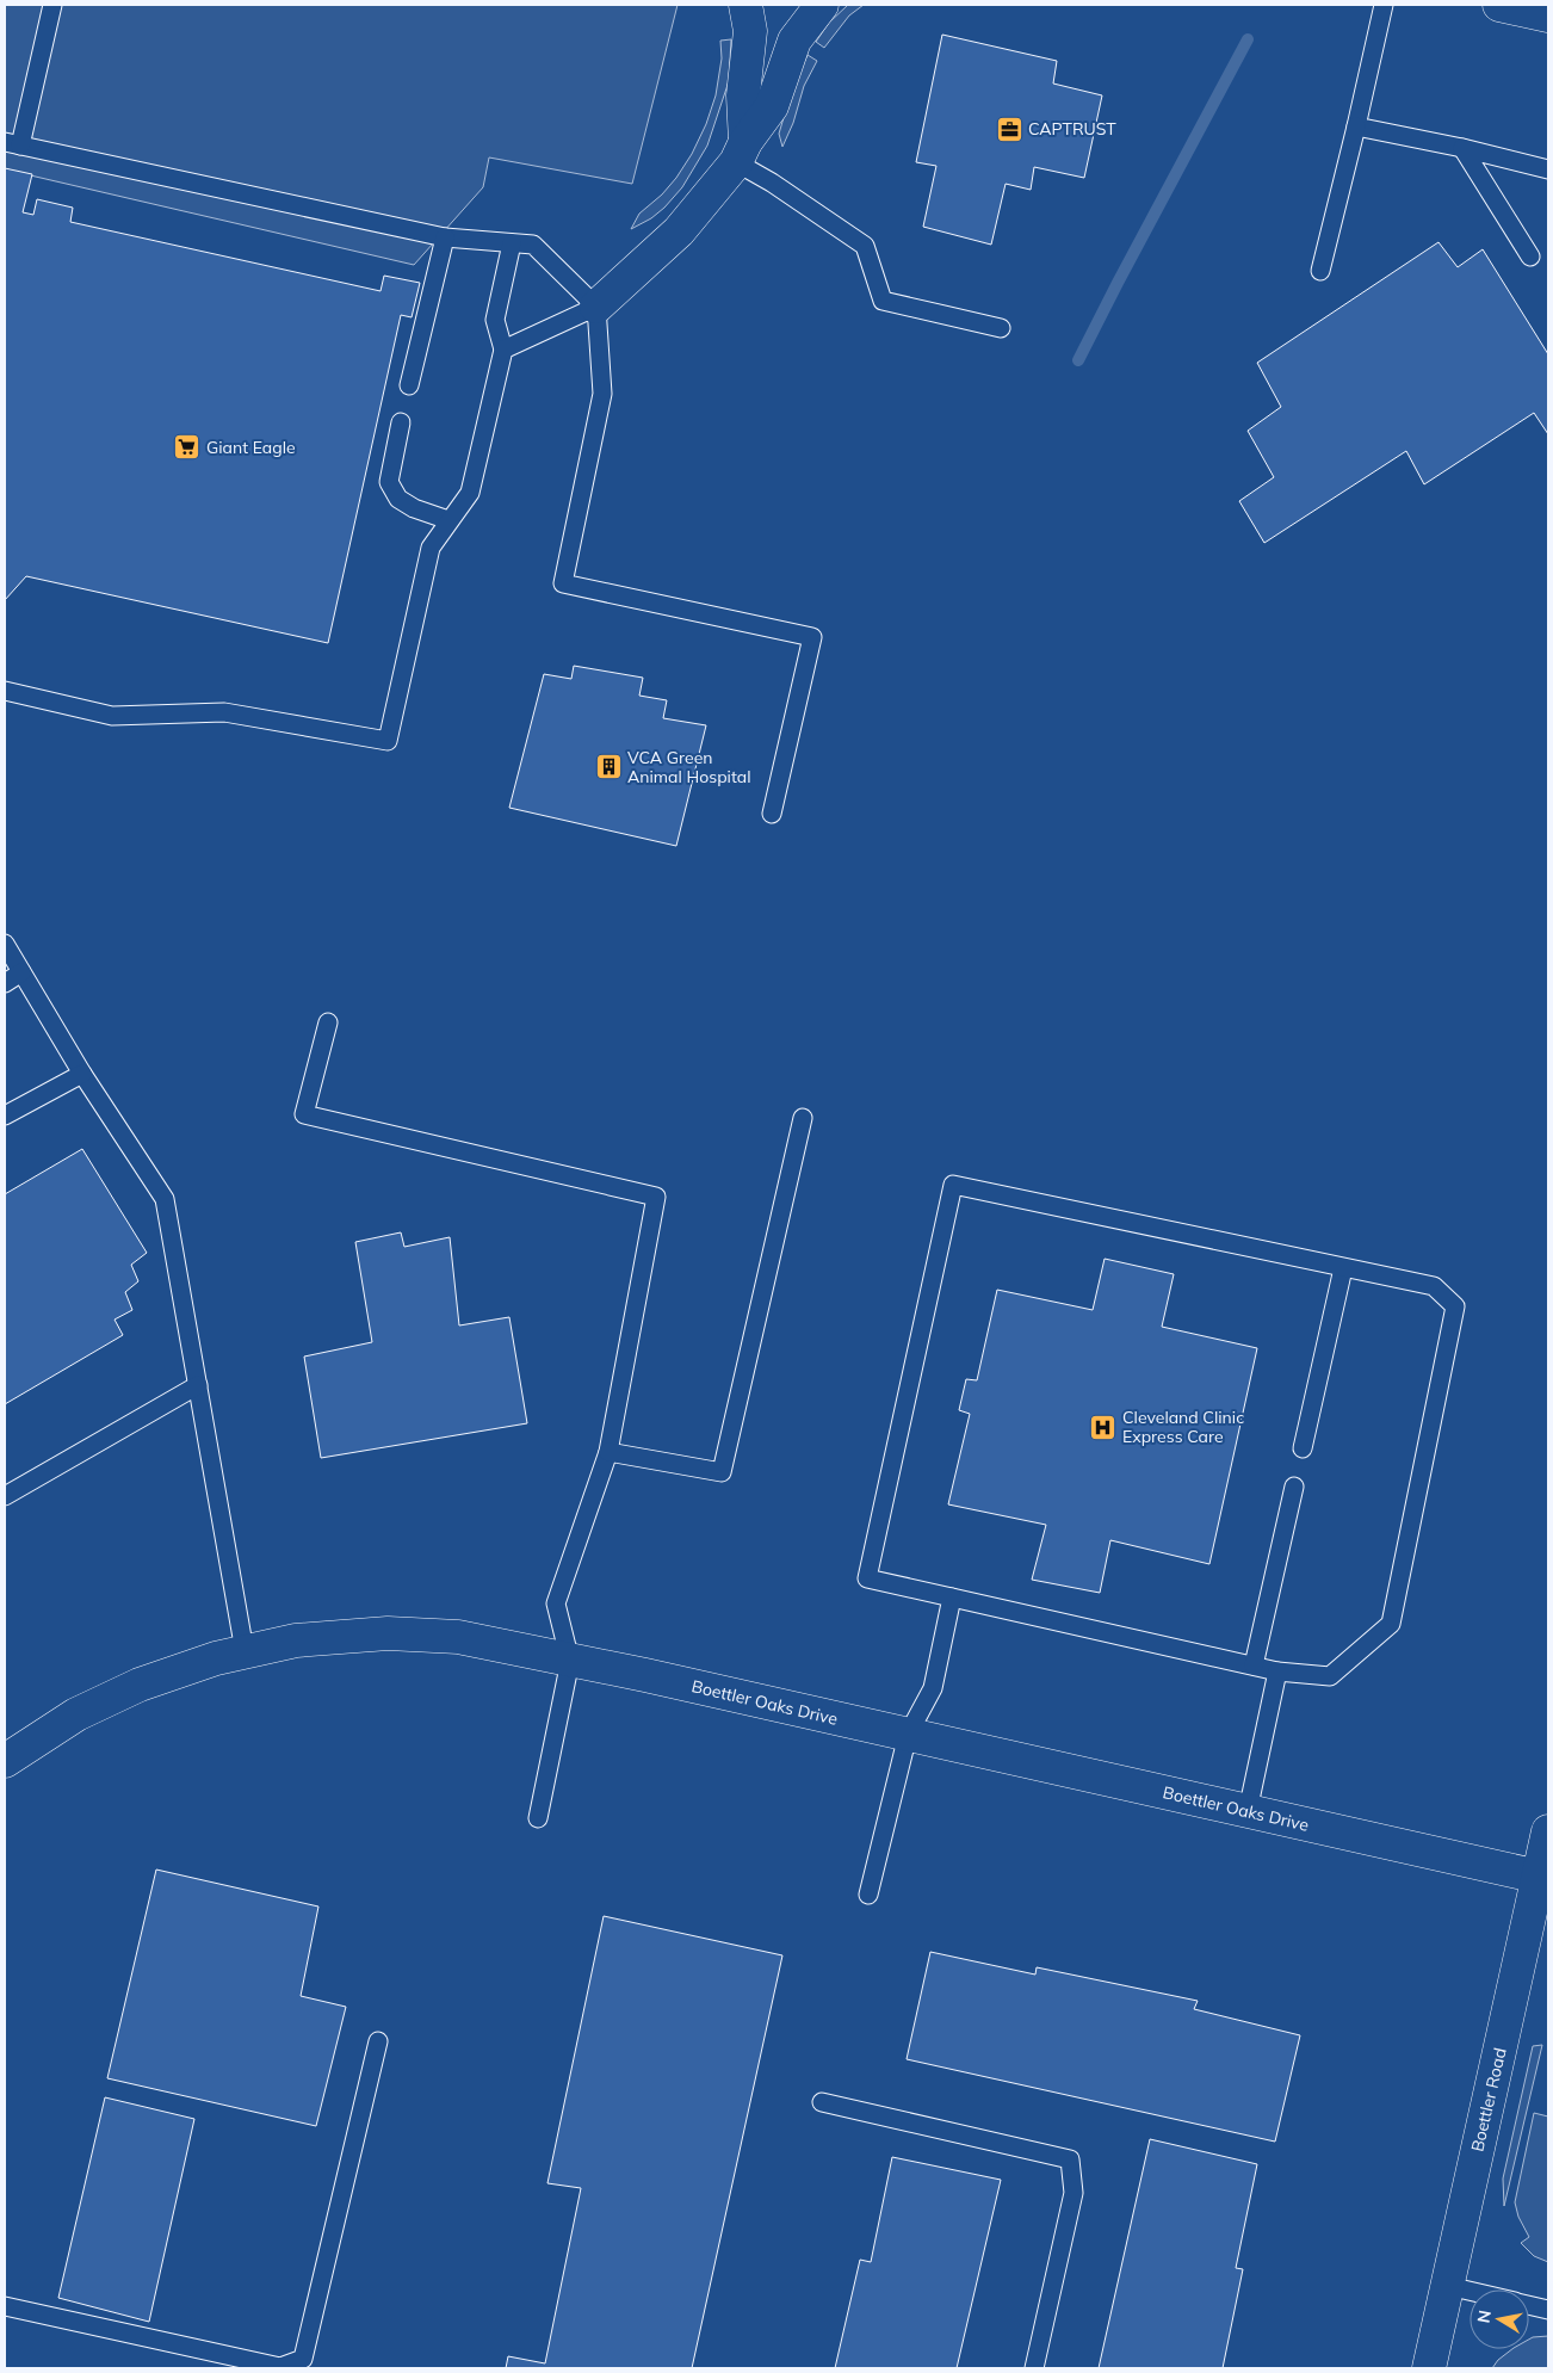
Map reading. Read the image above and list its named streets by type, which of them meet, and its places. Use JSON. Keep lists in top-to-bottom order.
{
  "streets": {
    "street": ["Boettler Oaks Drive", "Boettler Road"]
  },
  "crossings": [
    ["Boettler Oaks Drive", "Boettler Road"]
  ],
  "places": {
    "office": ["CAPTRUST"],
    "supermarket": ["Giant Eagle"],
    "building": ["VCA Green Animal Hospital"],
    "hospital": ["Cleveland Clinic Express Care"]
  },
  "north": "left"
}
